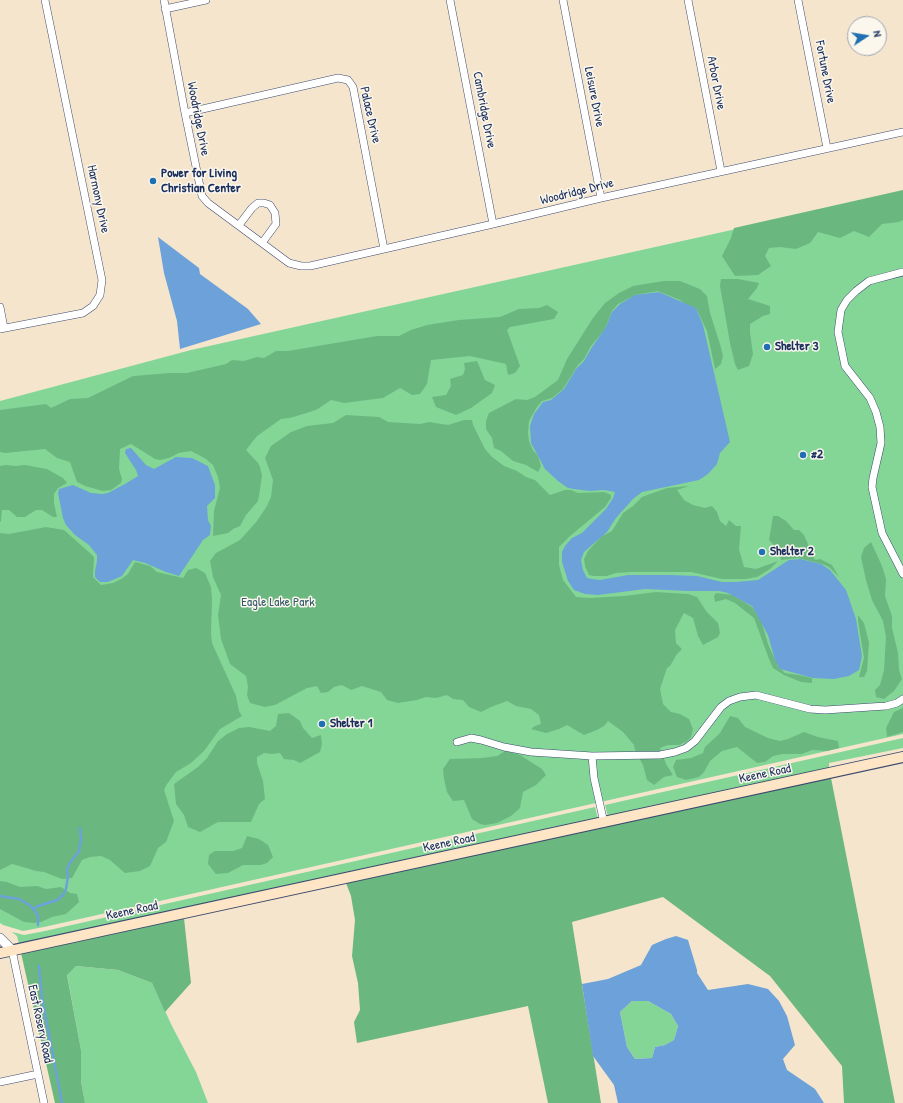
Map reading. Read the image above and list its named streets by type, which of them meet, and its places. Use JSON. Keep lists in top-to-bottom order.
{
  "streets": {
    "main road": ["Keene Road"],
    "street": [
      "Fortune Drive",
      "Arbor Drive",
      "Leisure Drive",
      "Cambridge Drive",
      "Palace Drive",
      "Woodridge Drive",
      "Harmony Drive",
      "East Rosery Road"
    ]
  },
  "crossings": [
    ["Fortune Drive", "Woodridge Drive"],
    ["Arbor Drive", "Woodridge Drive"],
    ["Leisure Drive", "Woodridge Drive"],
    ["Cambridge Drive", "Woodridge Drive"],
    ["Palace Drive", "Woodridge Drive"],
    ["Keene Road", "East Rosery Road"]
  ],
  "parks": ["Eagle Lake Park"],
  "places": [
    "Power for Living Christian Center",
    "Shelter 3",
    "#2",
    "Shelter 2",
    "Shelter 1"
  ],
  "north": "right"
}
